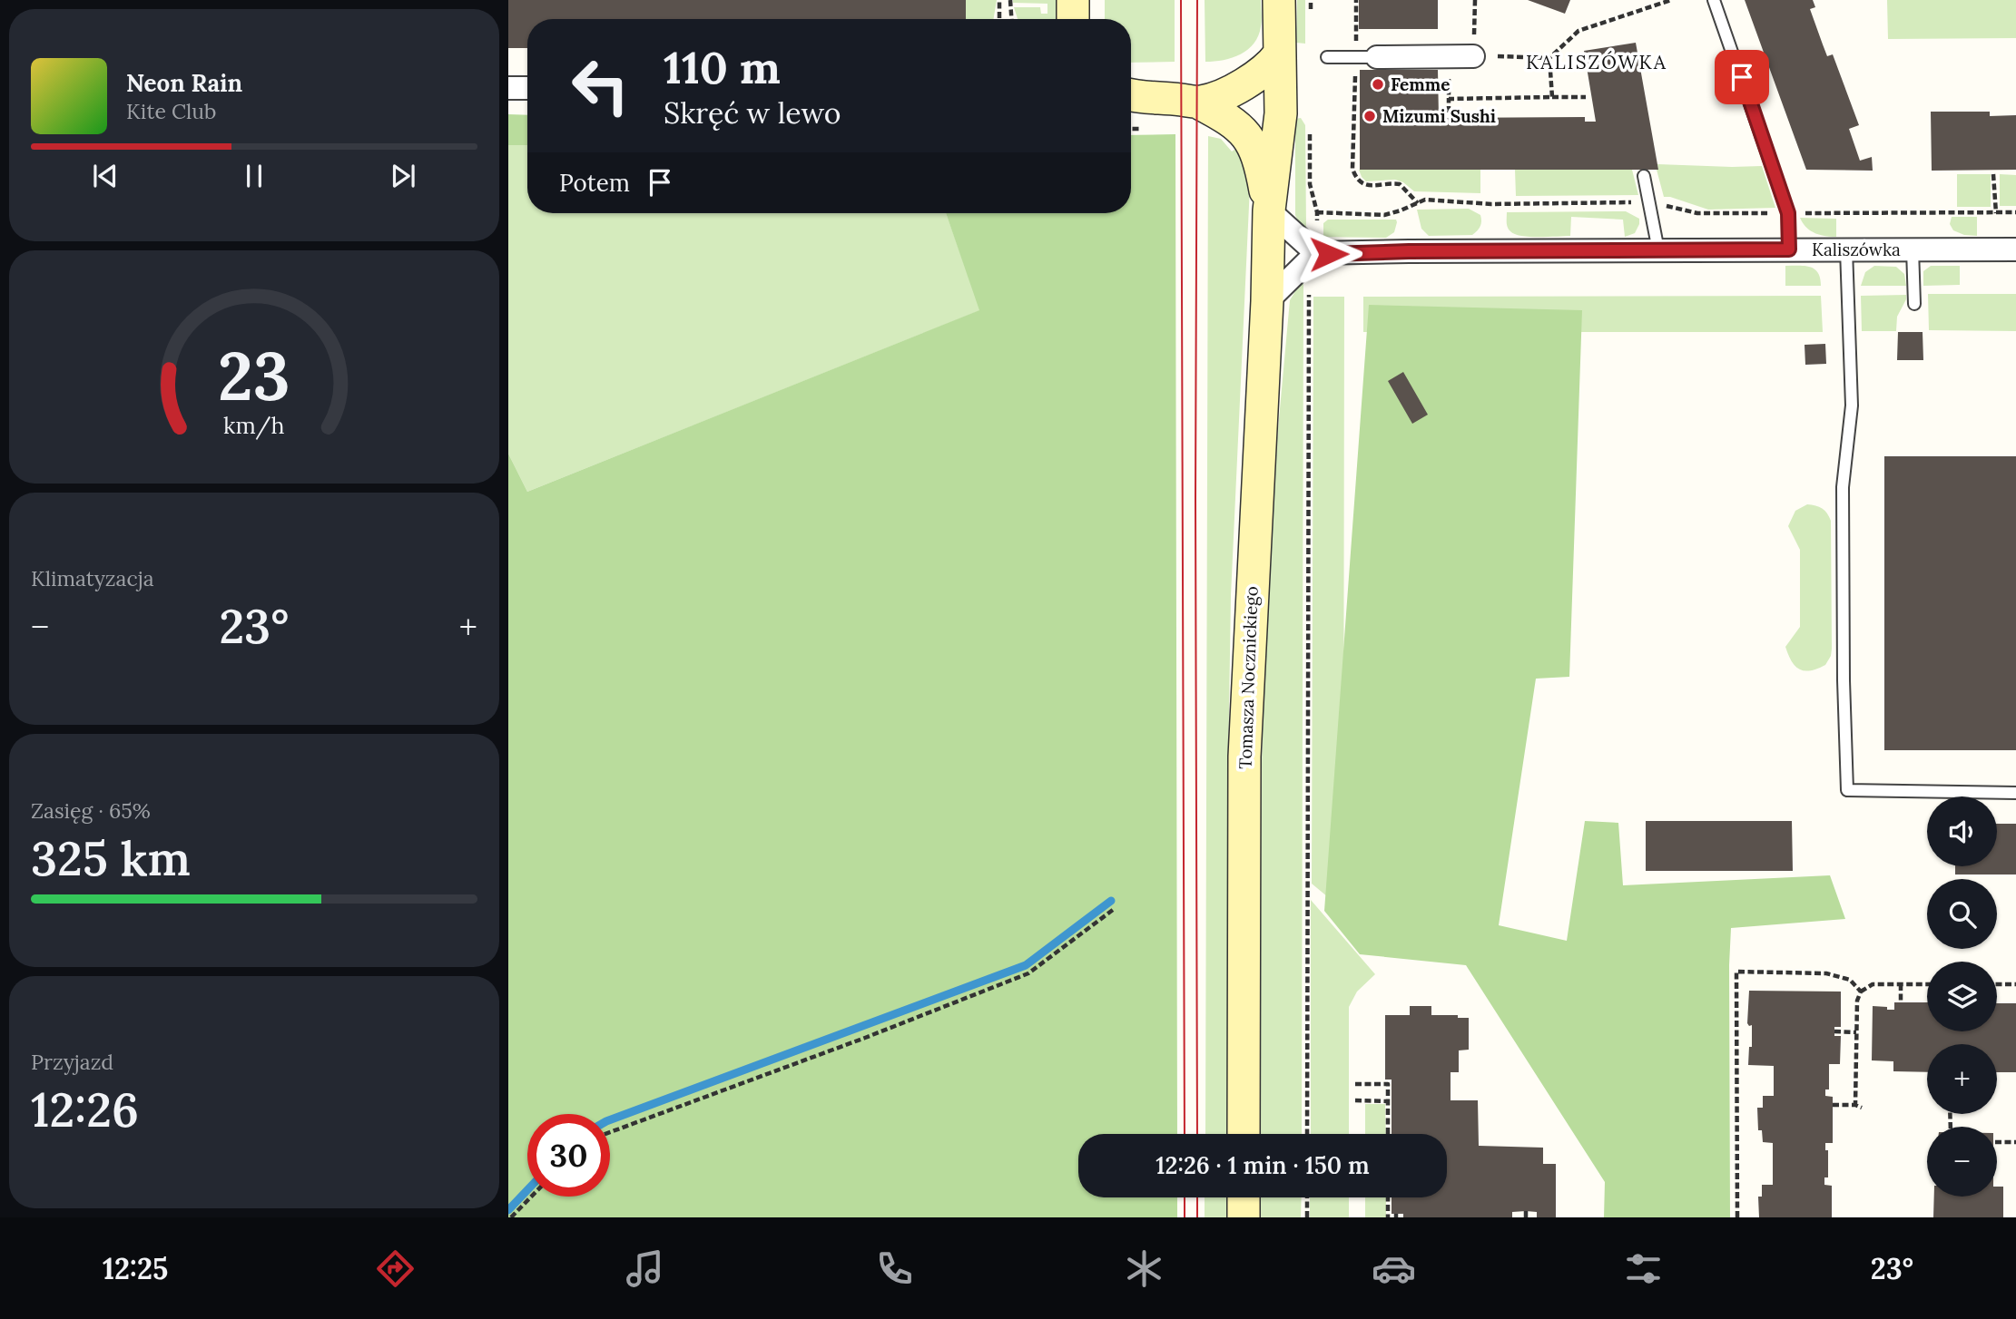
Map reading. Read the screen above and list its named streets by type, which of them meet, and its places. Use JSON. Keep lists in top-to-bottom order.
{
  "streets": {
    "street": ["Kaliszówka", "Tomasza Nocznickiego"]
  },
  "districts": ["KALISZÓWKA"],
  "places": ["Femme", "Mizumi Sushi"],
  "page": {
    "turn": ["110 m", "Skręć w lewo"],
    "song": ["Neon Rain", "Kite Club"],
    "then": "Potem",
    "tile": [
      "Klimatyzacja",
      ["Zasięg · 65%", "325 km"],
      ["Przyjazd", "12:26"]
    ],
    "heat": ["−", "23°", "+"],
    "map_buttons": ["+", "−"],
    "limit": "30",
    "trip": "12:26 · 1 min · 150 m",
    "tabs": ["12:25", "23°"],
    "gauge": ["23", "km/h"]
  }
}
